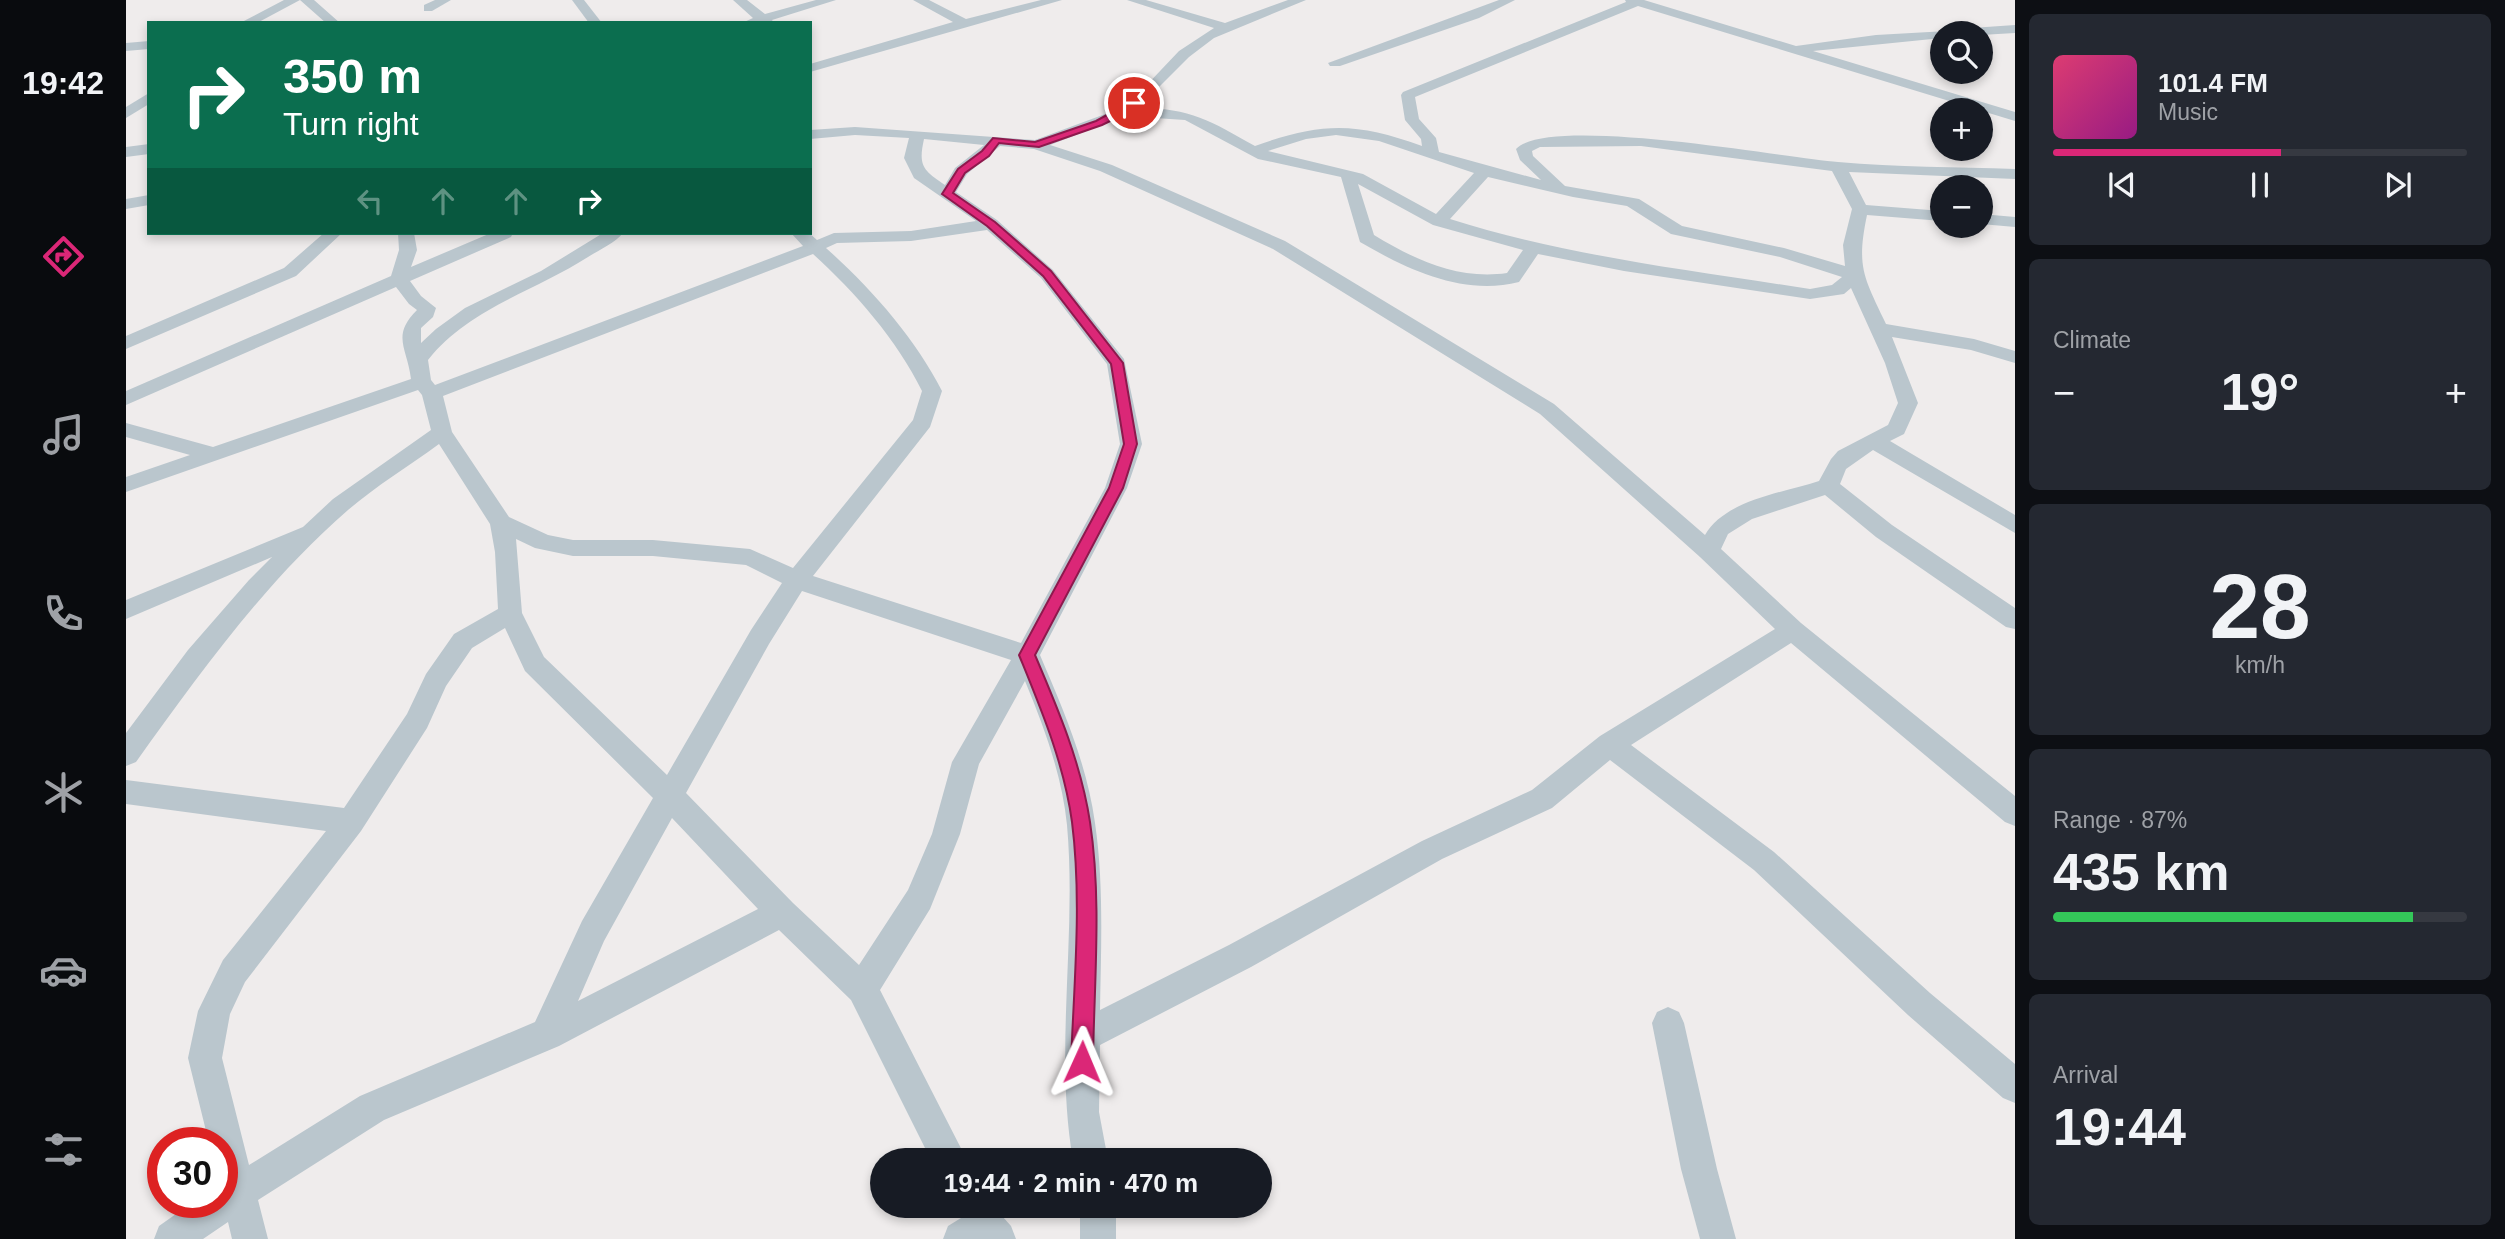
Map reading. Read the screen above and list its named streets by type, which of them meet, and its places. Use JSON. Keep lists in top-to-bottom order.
{
  "page": {
    "tabs": "19:42",
    "map_buttons": ["+", "−"],
    "turn": ["350 m", "Turn right"],
    "song": ["101.4 FM", "Music"],
    "tile": [
      "Climate",
      ["28", "km/h"],
      ["Range · 87%", "435 km"],
      ["Arrival", "19:44"]
    ],
    "heat": ["−", "19°", "+"],
    "limit": "30",
    "trip": "19:44 · 2 min · 470 m"
  }
}
